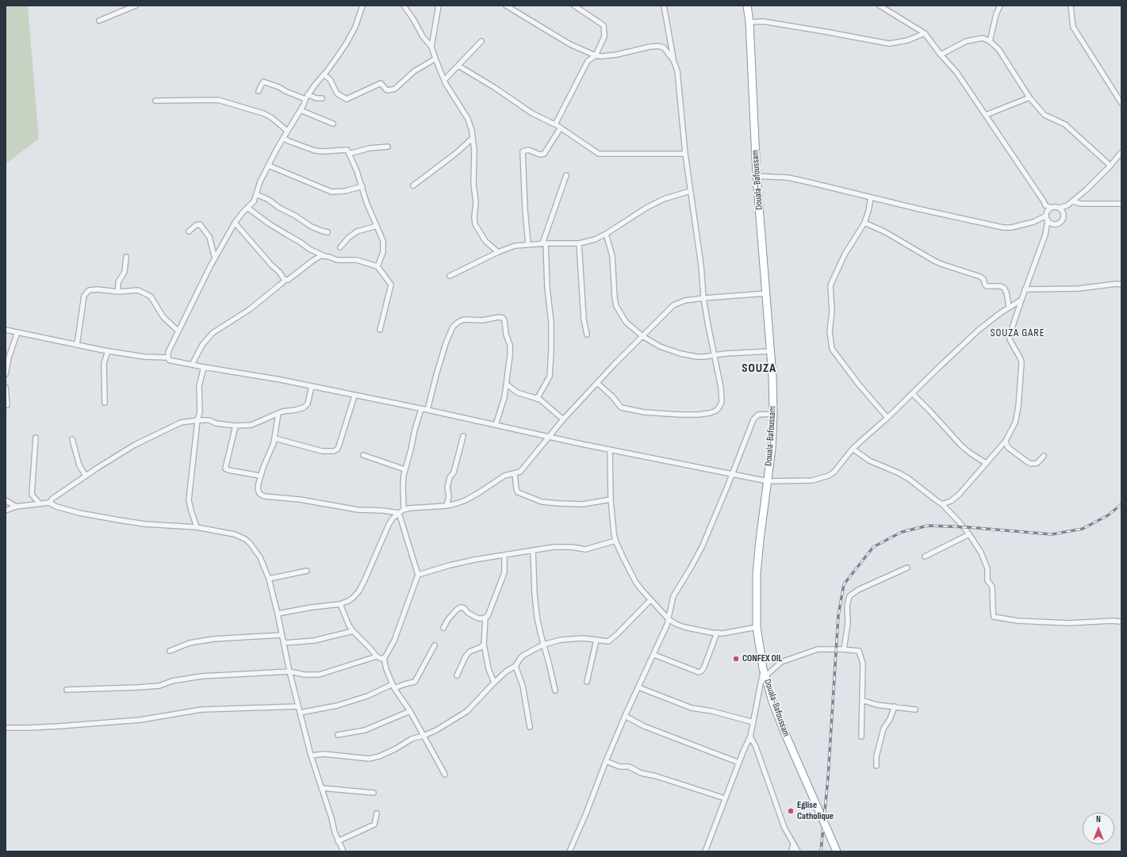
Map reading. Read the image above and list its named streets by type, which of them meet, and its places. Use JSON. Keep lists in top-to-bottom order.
{
  "streets": {
    "highway": ["Douala-Bafoussam"]
  },
  "districts": ["SOUZA GARE", "SOUZA"],
  "places": ["CONFEX OIL", "Eglise Catholique"],
  "north": "top"
}
